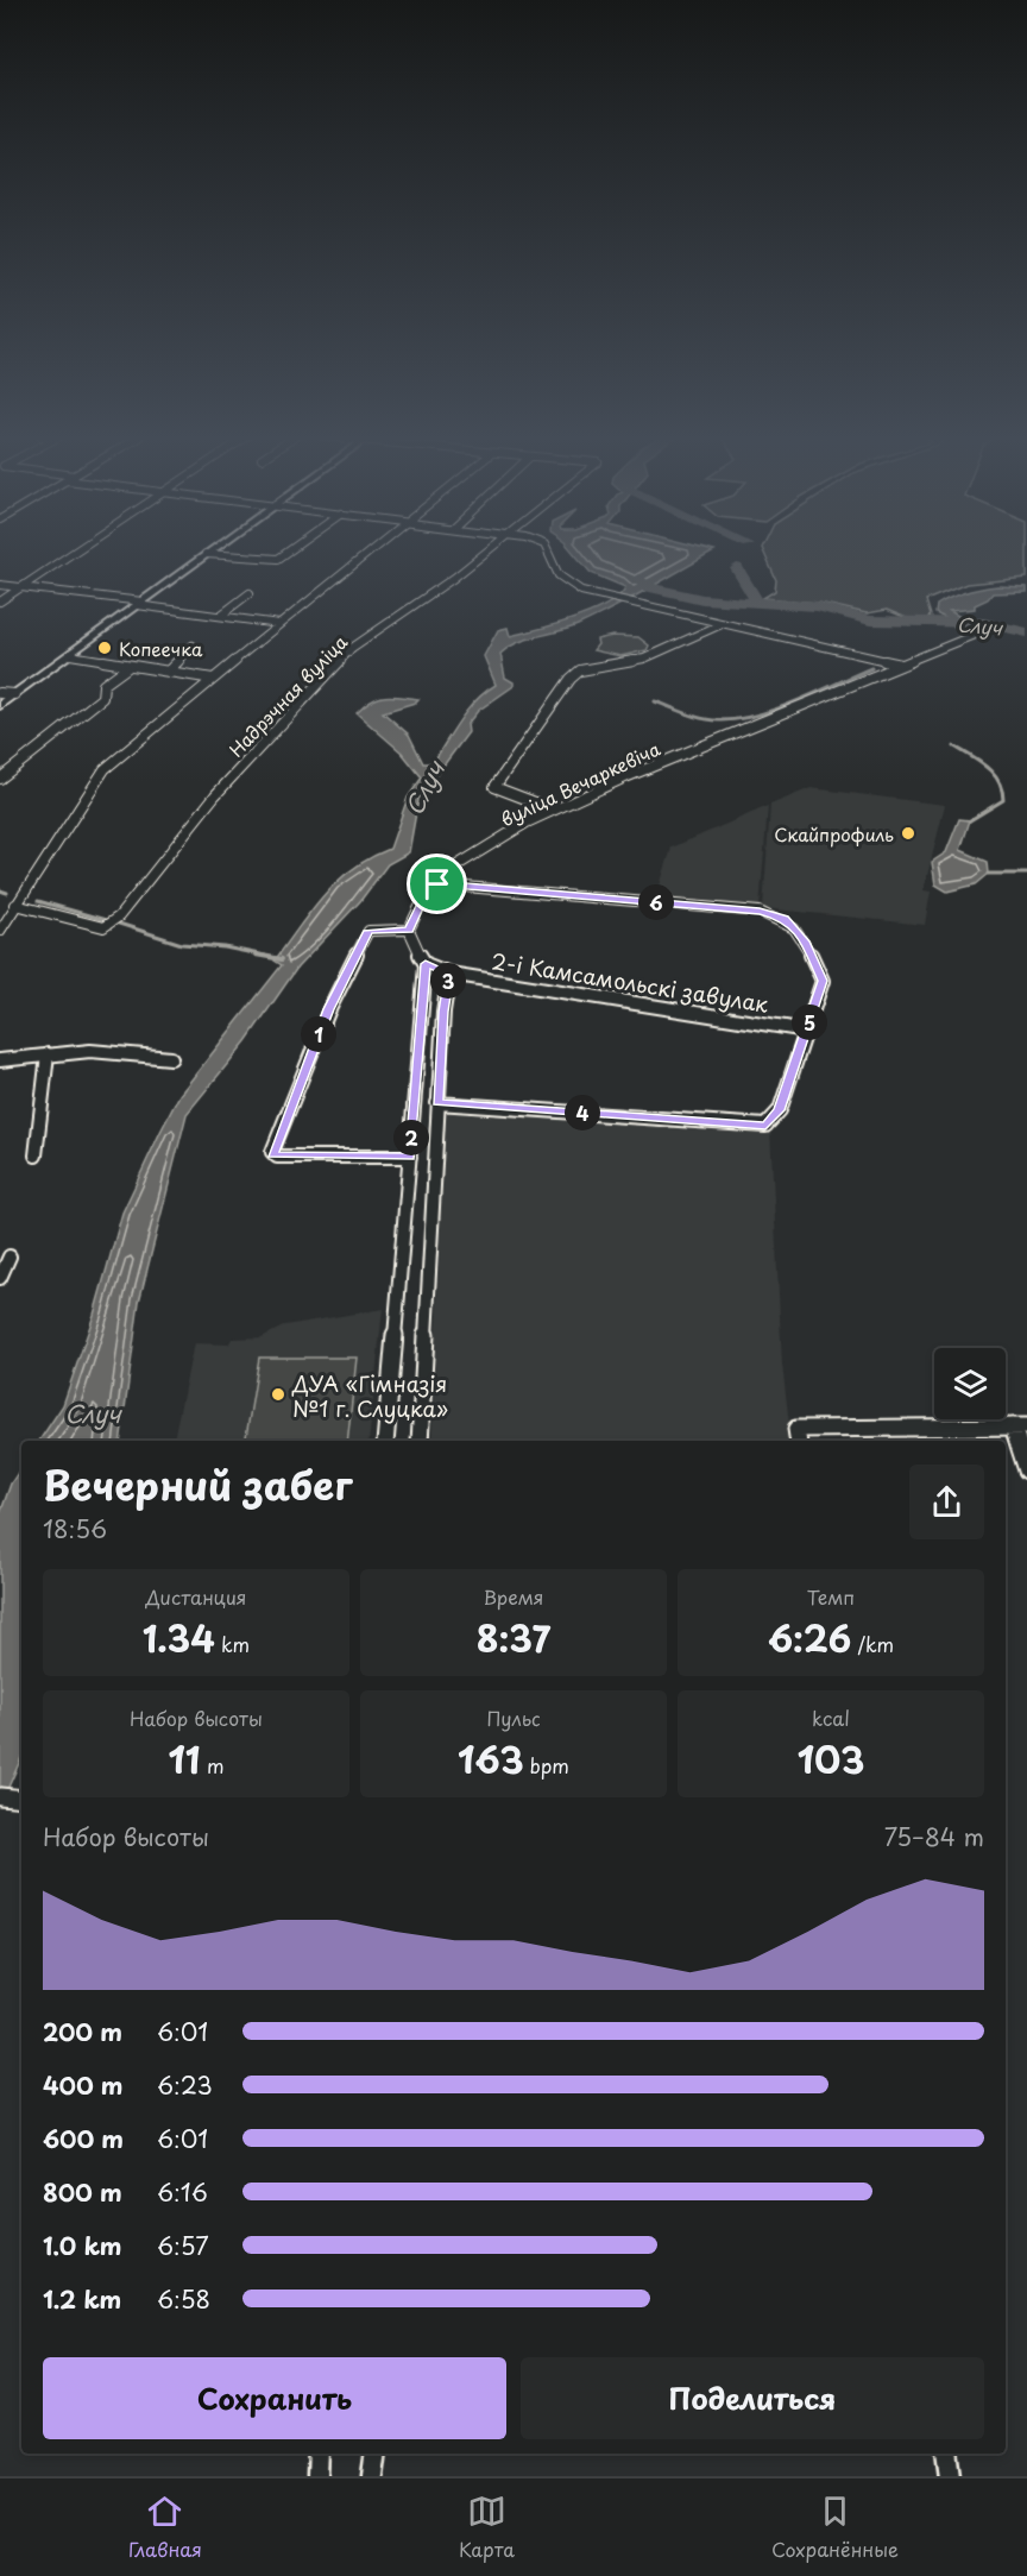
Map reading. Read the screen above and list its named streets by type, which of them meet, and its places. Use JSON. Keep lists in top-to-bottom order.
{
  "streets": {
    "street": ["Надрэчная вуліца", "вуліца Вечаркевіча", "2-і Камсамольскі завулак"]
  },
  "water": ["Случ"],
  "places": ["Копеечка", "Скайпрофиль", "ДУА «Гімназія №1 г. Слуцка»"],
  "page": {
    "pins": [
      "6",
      "3",
      "5",
      "1",
      "4",
      "2"
    ],
    "heading": ["Вечерний забег", "18:56"],
    "stats": [
      ["Дистанция", "1.34 km"],
      ["Время", "8:37"],
      ["Темп", "6:26 /km"],
      ["Набор высоты", "11 m"],
      ["Пульс", "163 bpm"],
      ["kcal", "103"]
    ],
    "chart": ["Набор высоты", "75–84 m"],
    "list": [
      {
        "name": "200 m",
        "note": "6:01"
      },
      {
        "name": "400 m",
        "note": "6:23"
      },
      {
        "name": "600 m",
        "note": "6:01"
      },
      {
        "name": "800 m",
        "note": "6:16"
      },
      {
        "name": "1.0 km",
        "note": "6:57"
      },
      {
        "name": "1.2 km",
        "note": "6:58"
      }
    ],
    "buttons": ["Сохранить", "Поделиться"],
    "tabs": ["Главная", "Карта", "Сохранённые"]
  }
}
